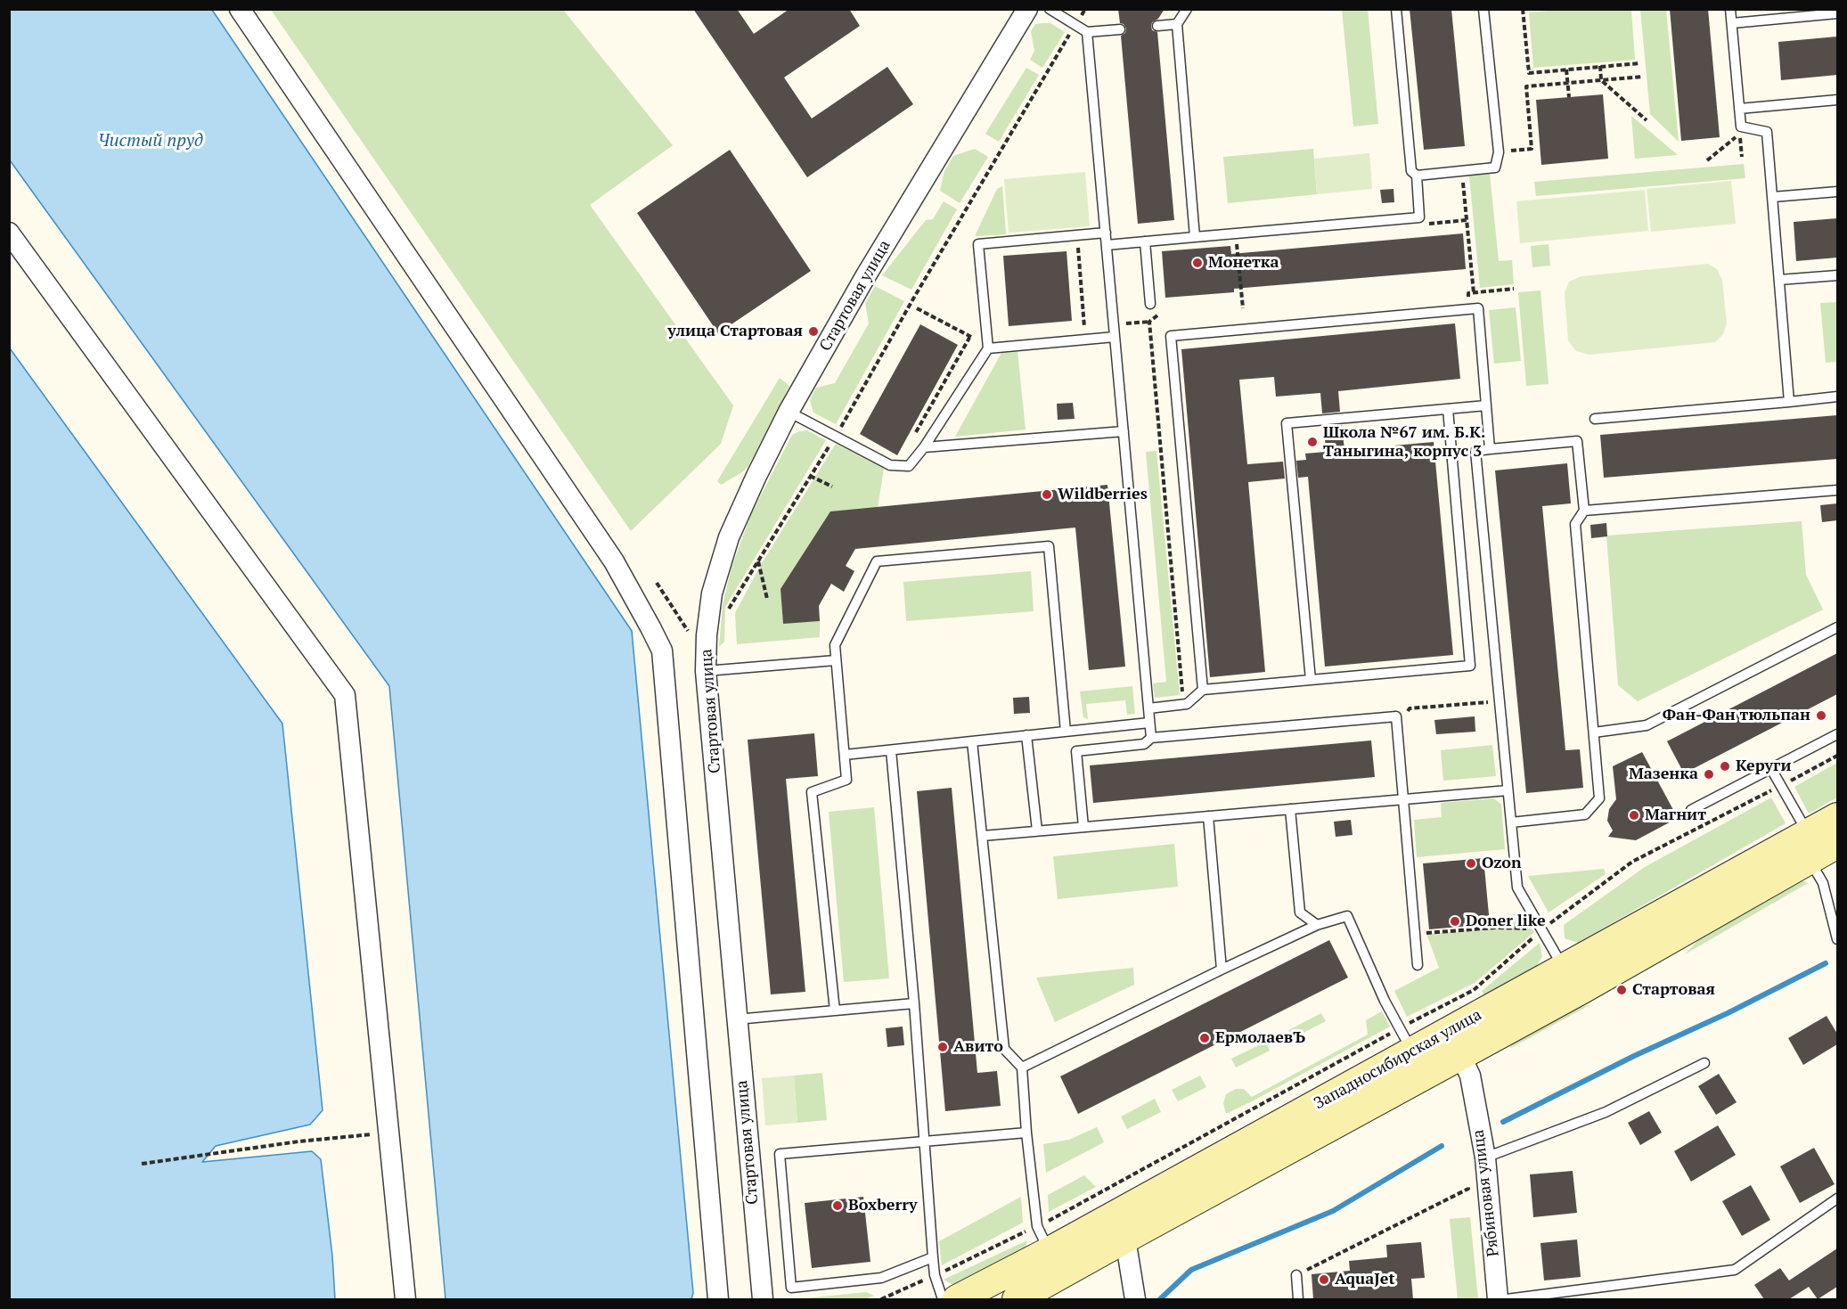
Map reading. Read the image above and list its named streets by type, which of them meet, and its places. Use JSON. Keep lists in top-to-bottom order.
{
  "streets": {
    "main road": ["Западносибирская улица"],
    "street": ["Стартовая улица", "Рябиновая улица"]
  },
  "crossings": [
    ["Западносибирская улица", "Рябиновая улица"]
  ],
  "water": ["Чистый пруд"],
  "places": [
    "Монетка",
    "улица Стартовая",
    "Школа №67 им. Б.К. Таныгина, корпус 3",
    "Wildberries",
    "Фан-Фан тюльпан",
    "Керуги",
    "Мазенка",
    "Магнит",
    "Ozon",
    "Doner like",
    "Стартовая",
    "ЕрмолаевЪ",
    "Авито",
    "Boxberry",
    "AquaJet"
  ]
}
